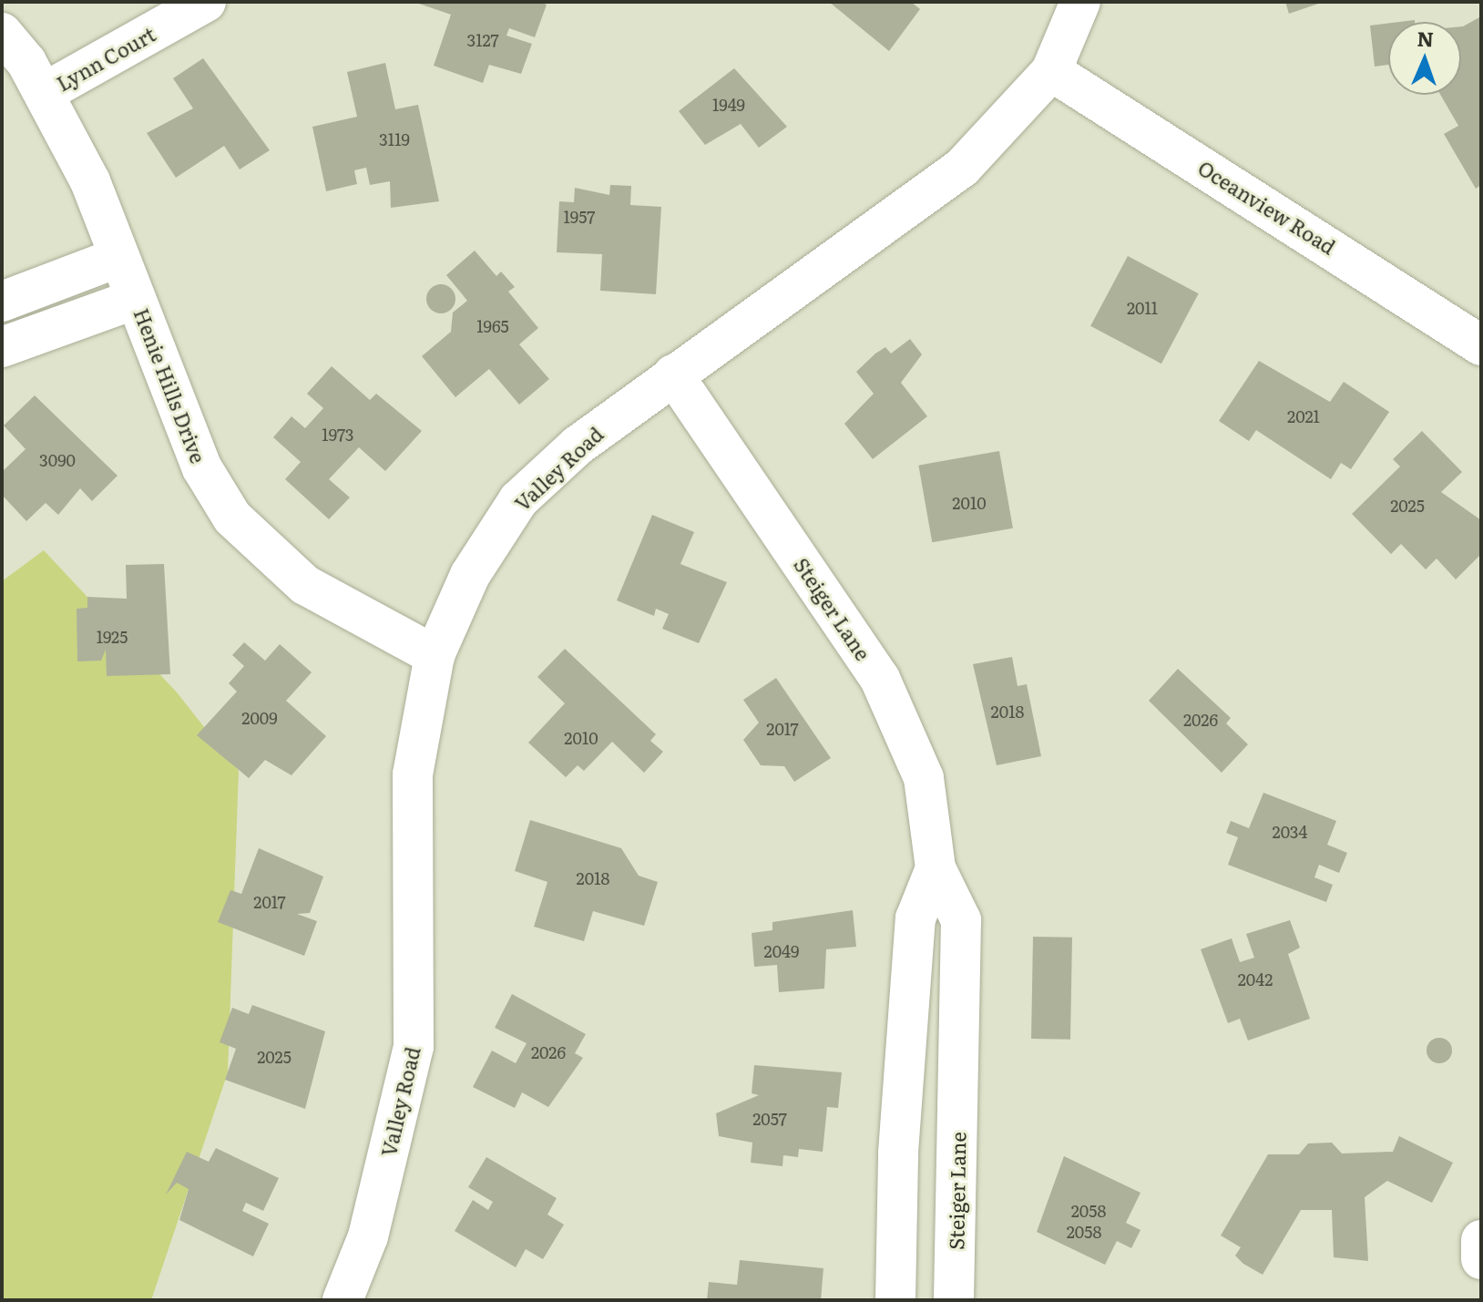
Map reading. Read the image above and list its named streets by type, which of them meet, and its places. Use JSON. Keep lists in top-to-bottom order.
{
  "streets": {
    "street": [
      "Lynn Court",
      "Oceanview Road",
      "Henie Hills Drive",
      "Valley Road",
      "Steiger Lane"
    ]
  },
  "crossings": [
    ["Lynn Court", "Henie Hills Drive"],
    ["Oceanview Road", "Valley Road"],
    ["Henie Hills Drive", "Valley Road"],
    ["Valley Road", "Steiger Lane"]
  ],
  "house_numbers": [
    "3127",
    "1949",
    "3119",
    "1957",
    "2011",
    "1965",
    "2021",
    "1973",
    "3090",
    "2010",
    "2025",
    "1925",
    "2018",
    "2009",
    "2026",
    "2017",
    "2010",
    "2034",
    "2018",
    "2017",
    "2049",
    "2042",
    "2026",
    "2025",
    "2057",
    "2058",
    "2058"
  ],
  "north": "top"
}
